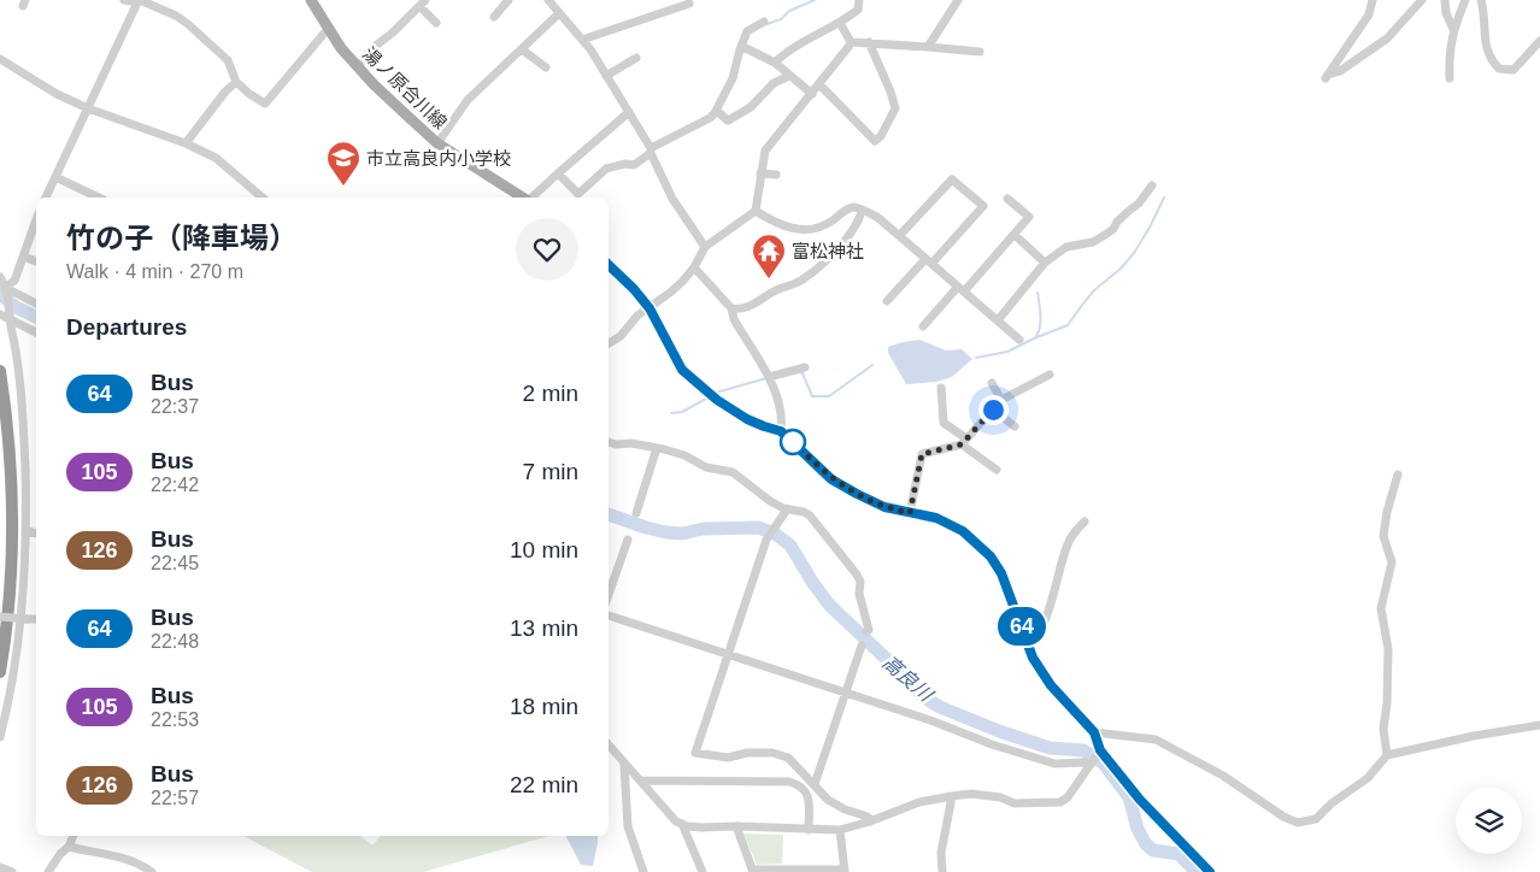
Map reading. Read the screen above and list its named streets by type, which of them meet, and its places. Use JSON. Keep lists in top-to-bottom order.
{
  "streets": {
    "main road": ["湯ノ原合川線"]
  },
  "water": ["高良川"],
  "places": {
    "school or university": ["市立高良内小学校"],
    "temple": ["富松神社"]
  },
  "lines": ["bus line 64"],
  "page": {
    "on_map": "64",
    "heading": [
      ["竹の子（降車場）", "Walk · 4 min · 270 m"],
      "Departures"
    ],
    "list": [
      {
        "mark": "64",
        "name": "Bus",
        "note": "22:37",
        "value": "2 min"
      },
      {
        "mark": "105",
        "name": "Bus",
        "note": "22:42",
        "value": "7 min"
      },
      {
        "mark": "126",
        "name": "Bus",
        "note": "22:45",
        "value": "10 min"
      },
      {
        "mark": "64",
        "name": "Bus",
        "note": "22:48",
        "value": "13 min"
      },
      {
        "mark": "105",
        "name": "Bus",
        "note": "22:53",
        "value": "18 min"
      },
      {
        "mark": "126",
        "name": "Bus",
        "note": "22:57",
        "value": "22 min"
      }
    ]
  }
}
